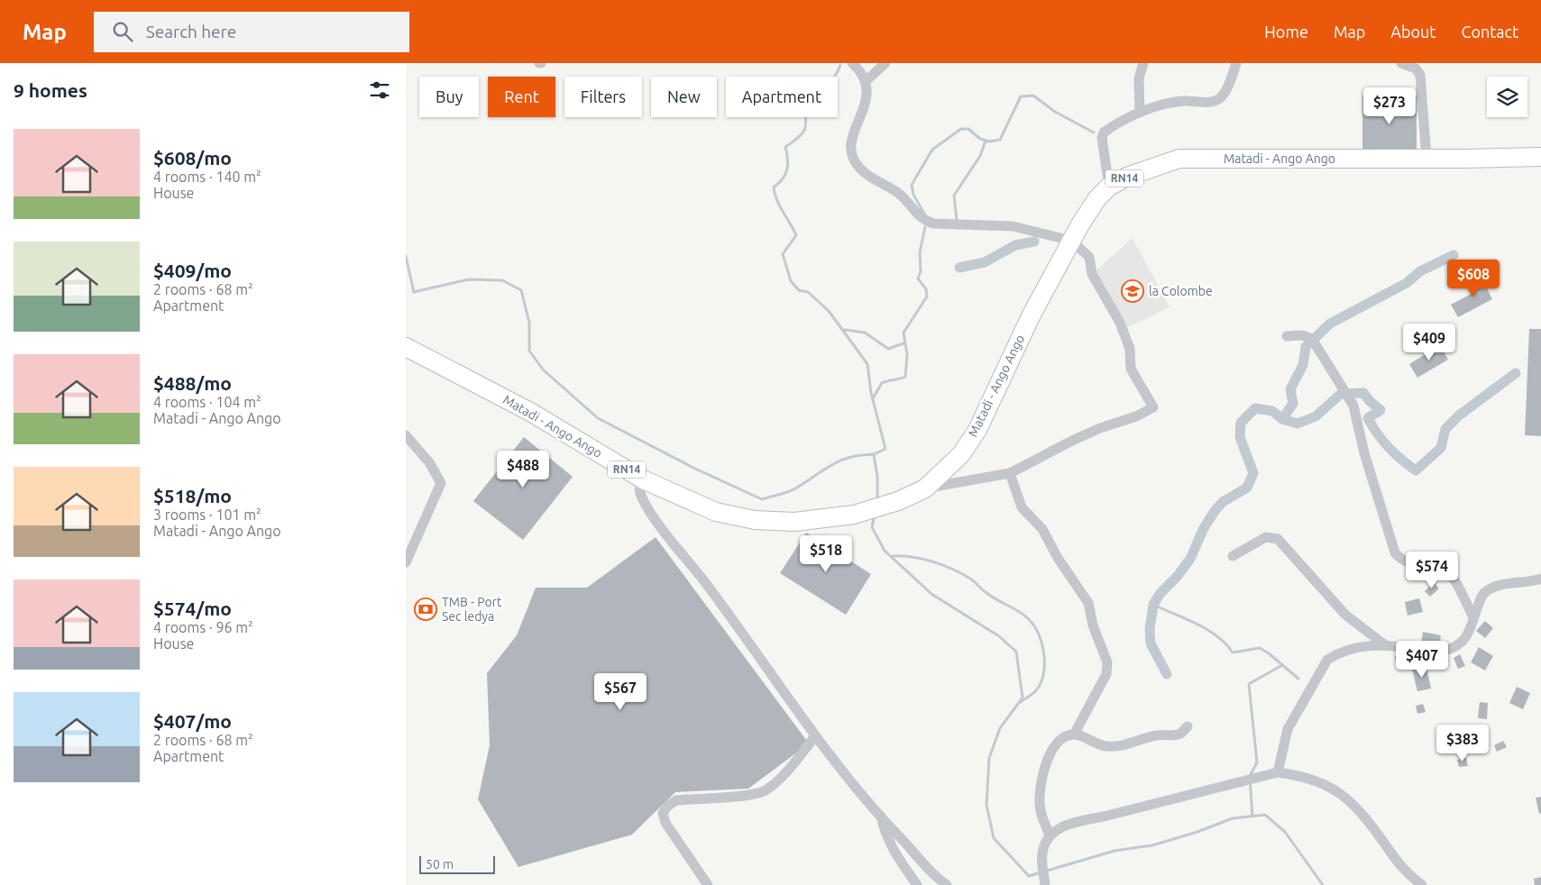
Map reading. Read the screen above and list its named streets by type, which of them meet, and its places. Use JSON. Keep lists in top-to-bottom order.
{
  "streets": {
    "highway": ["Matadi - Ango Ango", "RN14"]
  },
  "places": {
    "school or university": ["la Colombe"],
    "bank": ["TMB - Port Sec ledya"]
  },
  "scale_bar": "50 m",
  "page": {
    "header": "Map",
    "search": "Search here",
    "nav": [
      "Home",
      "Map",
      "About",
      "Contact"
    ],
    "heading": "9 homes",
    "chip": [
      "Buy",
      "Rent",
      "Filters",
      "New",
      "Apartment"
    ],
    "price": [
      "$273",
      "$608",
      "$409",
      "$488",
      "$518",
      "$574",
      "$407",
      "$567",
      "$383"
    ],
    "list": [
      {
        "name": "$608/mo",
        "note": "4 rooms · 140 m² · House"
      },
      {
        "name": "$409/mo",
        "note": "2 rooms · 68 m² · Apartment"
      },
      {
        "name": "$488/mo",
        "note": "4 rooms · 104 m² · Matadi - Ango Ango"
      },
      {
        "name": "$518/mo",
        "note": "3 rooms · 101 m² · Matadi - Ango Ango"
      },
      {
        "name": "$574/mo",
        "note": "4 rooms · 96 m² · House"
      },
      {
        "name": "$407/mo",
        "note": "2 rooms · 68 m² · Apartment"
      }
    ],
    "scale": "50 m"
  }
}
